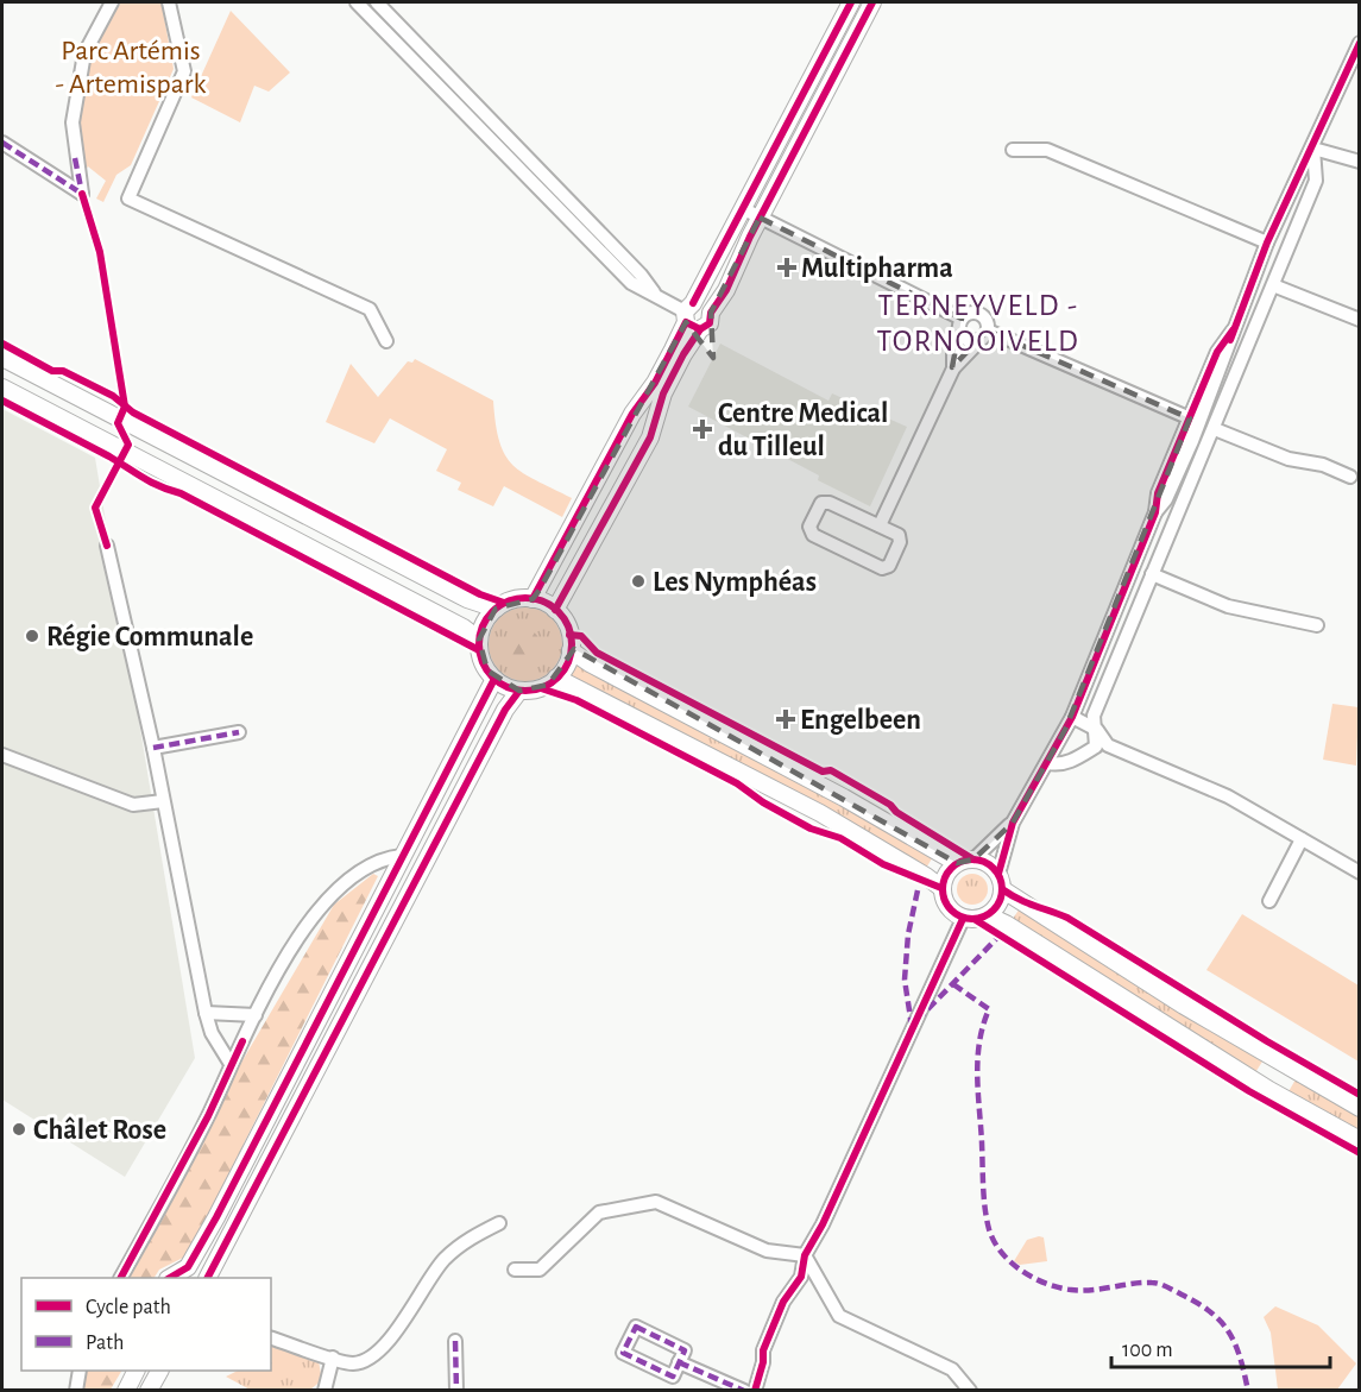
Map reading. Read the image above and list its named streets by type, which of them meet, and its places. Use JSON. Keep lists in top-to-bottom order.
{
  "districts": ["TERNEYVELD - TORNOOIVELD"],
  "parks": ["Parc Artémis - Artemispark"],
  "places": {
    "health": ["Multipharma", "Centre Medical du Tilleul", "Engelbeen"],
    "other": ["Les Nymphéas", "Régie Communale", "Châlet Rose"]
  },
  "legend": ["Cycle path", "Path"],
  "scale_bar": "100 m"
}
